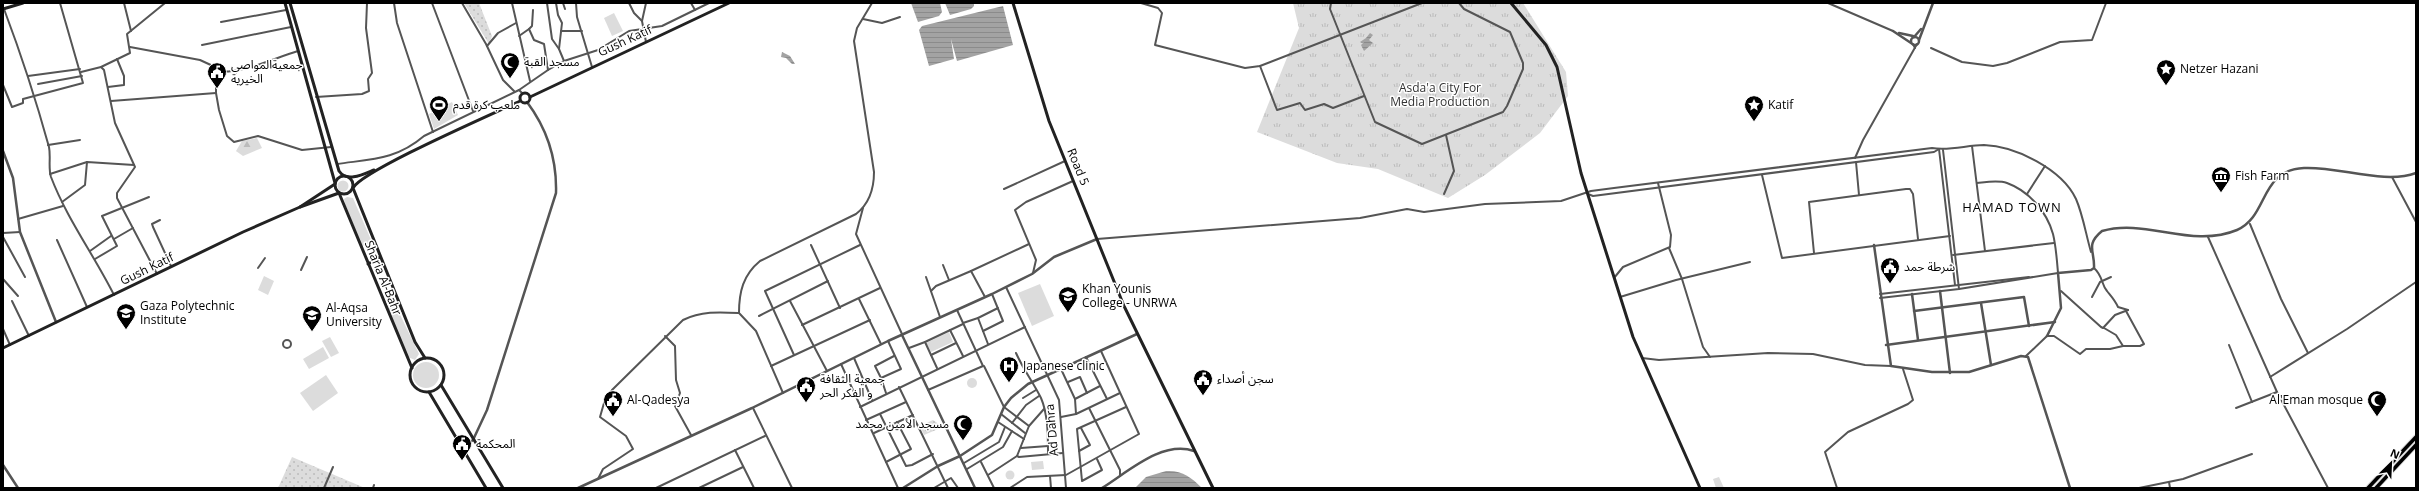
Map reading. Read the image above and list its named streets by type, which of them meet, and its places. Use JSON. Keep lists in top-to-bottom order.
{
  "streets": {
    "main road": ["Gush Katif", "Road 5", "Sharia Al-Bahr"],
    "street": ["Ad Dahra"]
  },
  "crossings": [
    ["Gush Katif", "Sharia Al-Bahr"]
  ],
  "districts": ["HAMAD TOWN"],
  "parks": ["Asda'a City For Media Production"],
  "places": {
    "mosque": ["مسجد القبة", "Al'Eman mosque", "مسجد الأمين محمد"],
    "place": ["Netzer Hazani", "Katif"],
    "public building": [
      "جمعيةالمواصي الخيرية",
      "شرطة حمد",
      "سجن أصداء",
      "جمعية الثقافة و الفكر الحر",
      "Al-Qadesya",
      "المحكمة"
    ],
    "sports": ["ملعب كرة قدم"],
    "museum": ["Fish Farm"],
    "school or university": ["Khan Younis College - UNRWA", "Gaza Polytechnic Institute", "Al-Aqsa University"],
    "hospital": ["Japanese clinic"]
  },
  "north": "top right"
}
